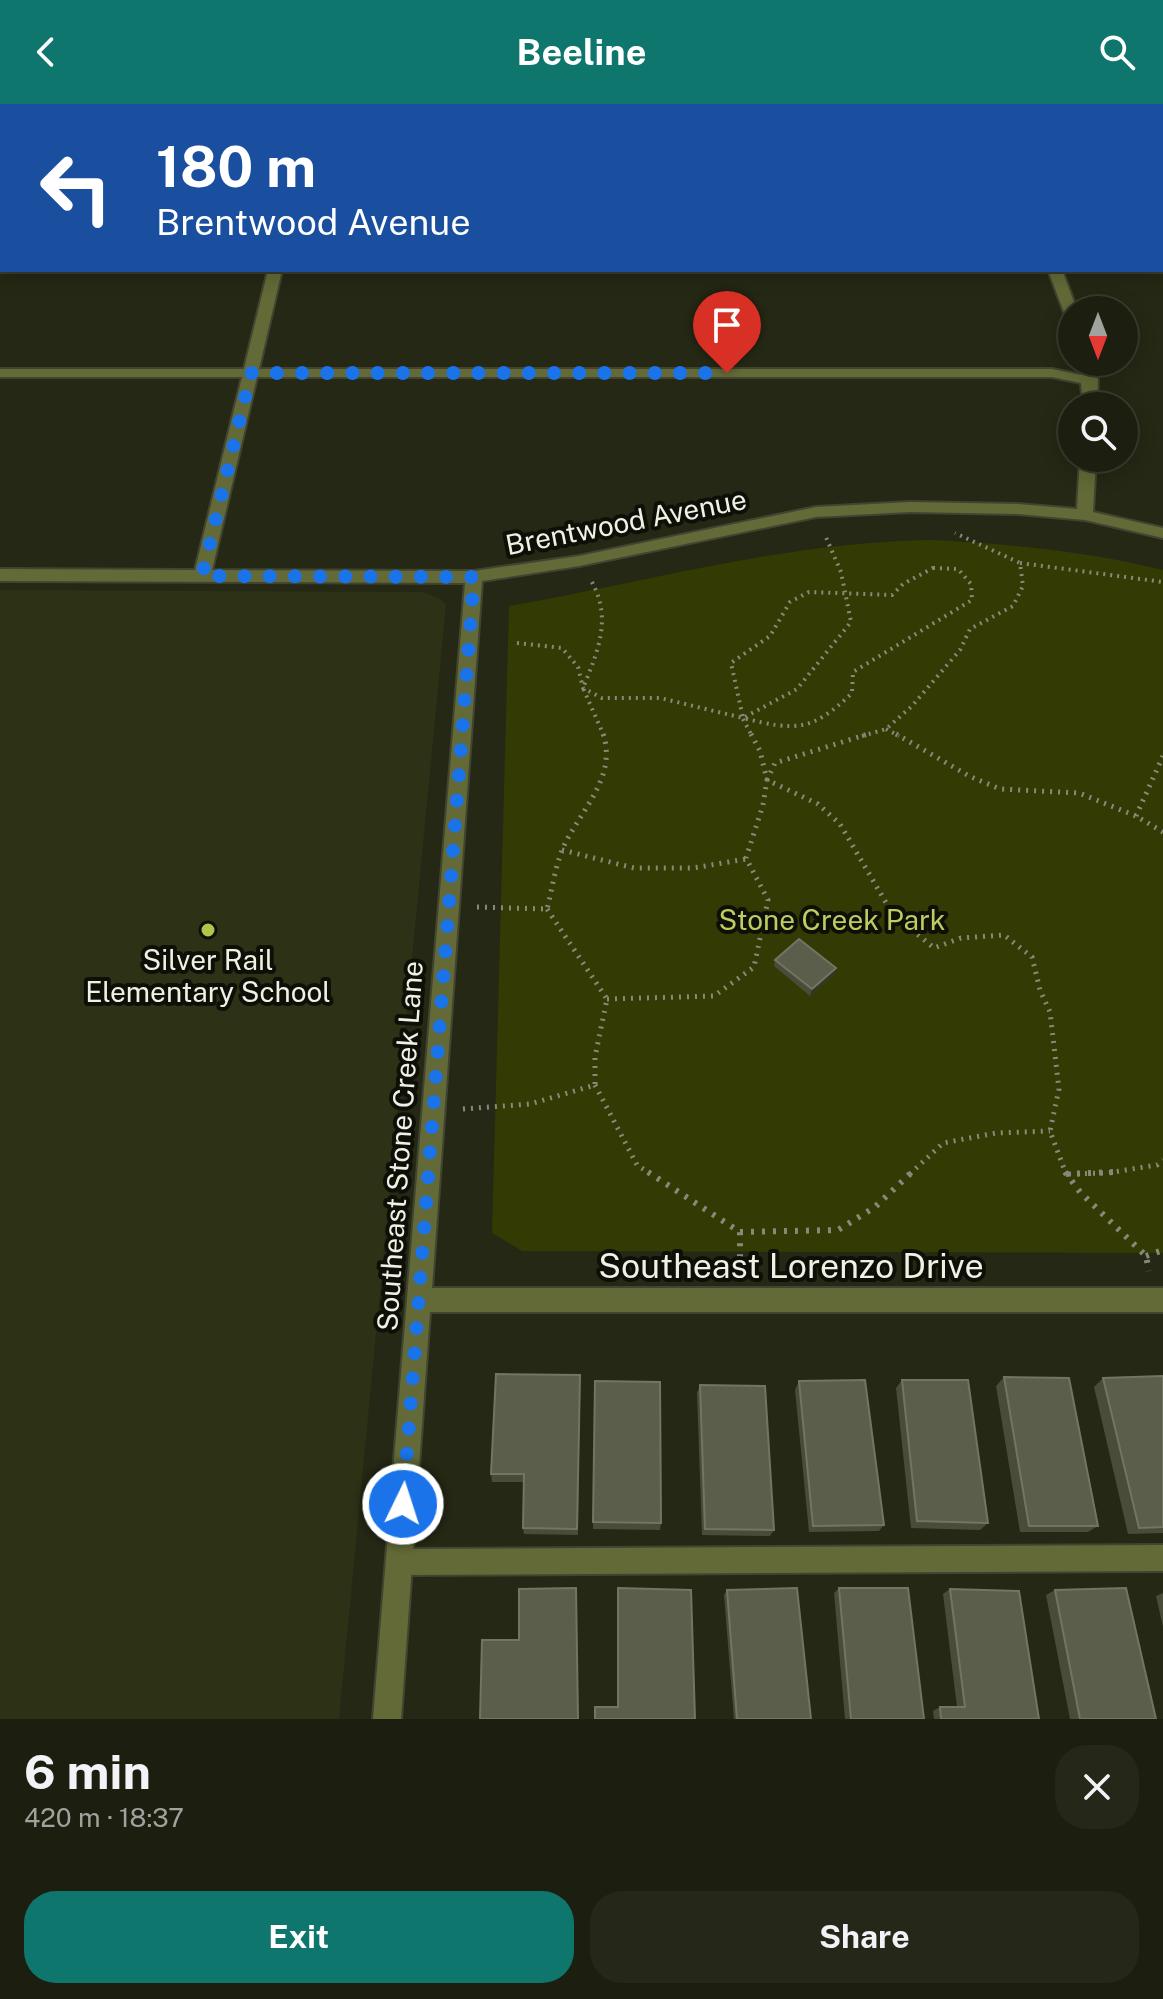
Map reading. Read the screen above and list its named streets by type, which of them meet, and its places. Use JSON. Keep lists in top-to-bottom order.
{
  "streets": {
    "street": ["Brentwood Avenue", "Southeast Stone Creek Lane", "Southeast Lorenzo Drive"]
  },
  "crossings": [
    ["Brentwood Avenue", "Southeast Stone Creek Lane"],
    ["Southeast Stone Creek Lane", "Southeast Lorenzo Drive"]
  ],
  "parks": ["Stone Creek Park"],
  "places": ["Silver Rail Elementary School"],
  "north": "bottom",
  "page": {
    "header": "Beeline",
    "turn": ["180 m", "Brentwood Avenue"],
    "heading": ["6 min", "420 m · 18:37"],
    "buttons": ["Exit", "Share"]
  }
}
